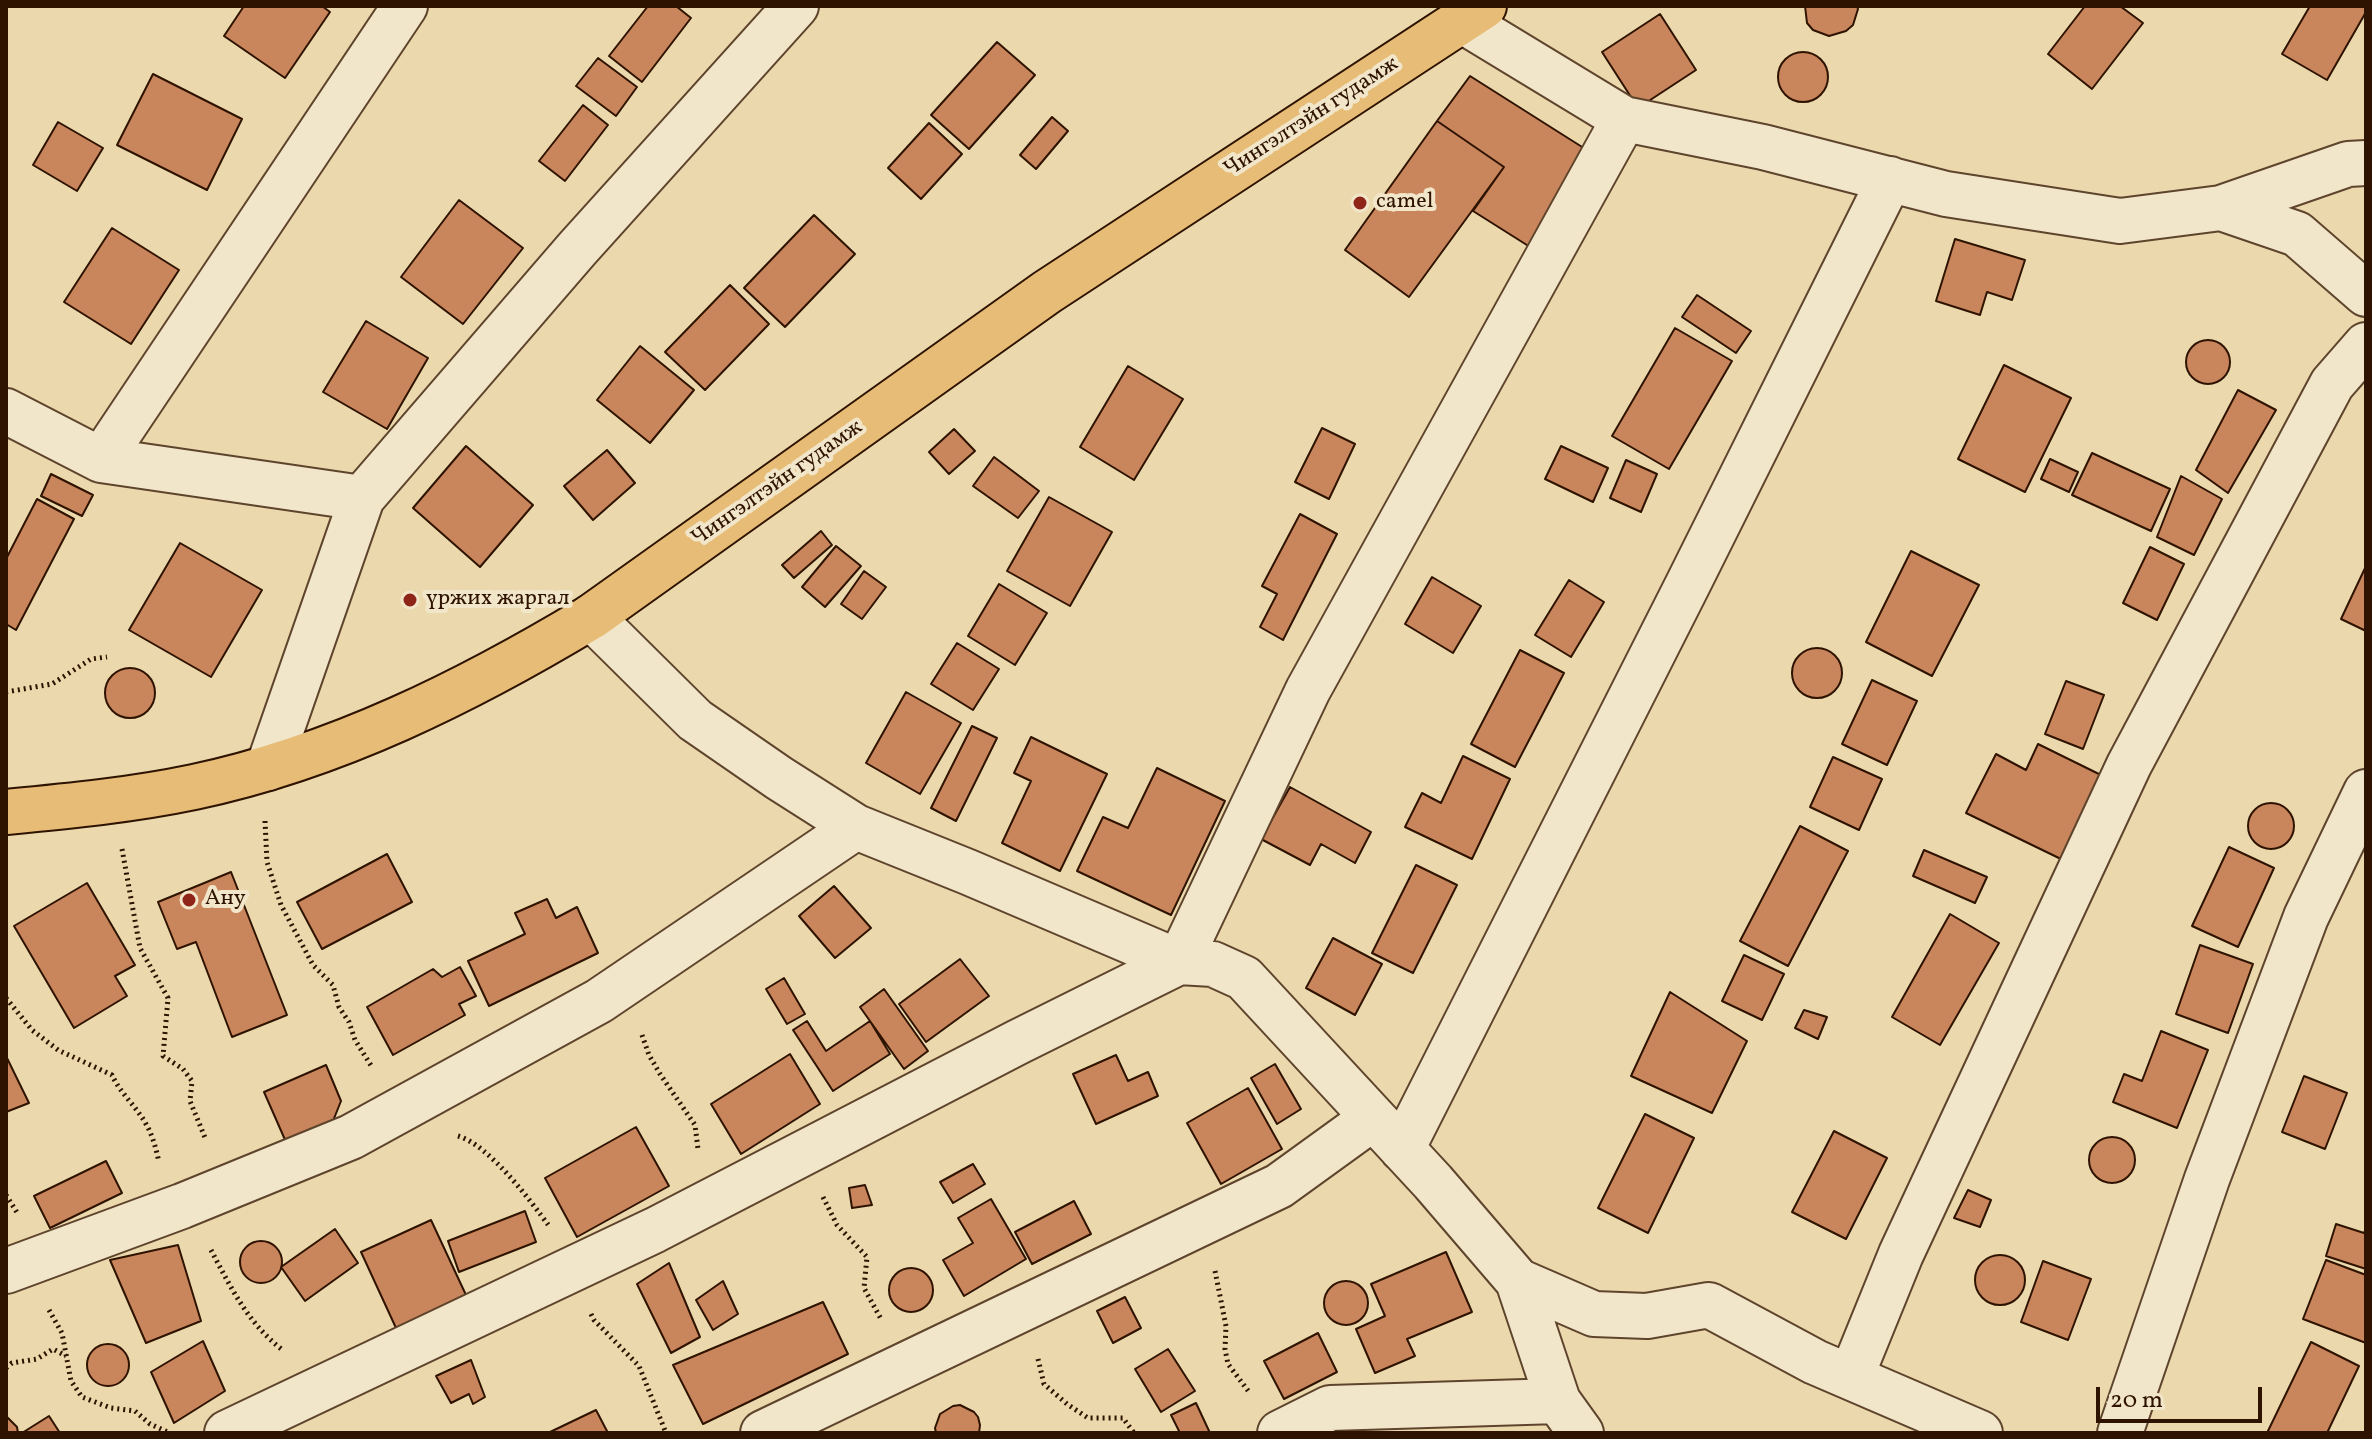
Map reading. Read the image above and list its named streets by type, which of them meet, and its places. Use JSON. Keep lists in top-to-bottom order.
{
  "streets": {
    "main road": ["Чингэлтэйн гудамж"]
  },
  "places": ["camel", "үржих жаргал", "Ану"],
  "scale_bar": "20 m"
}
